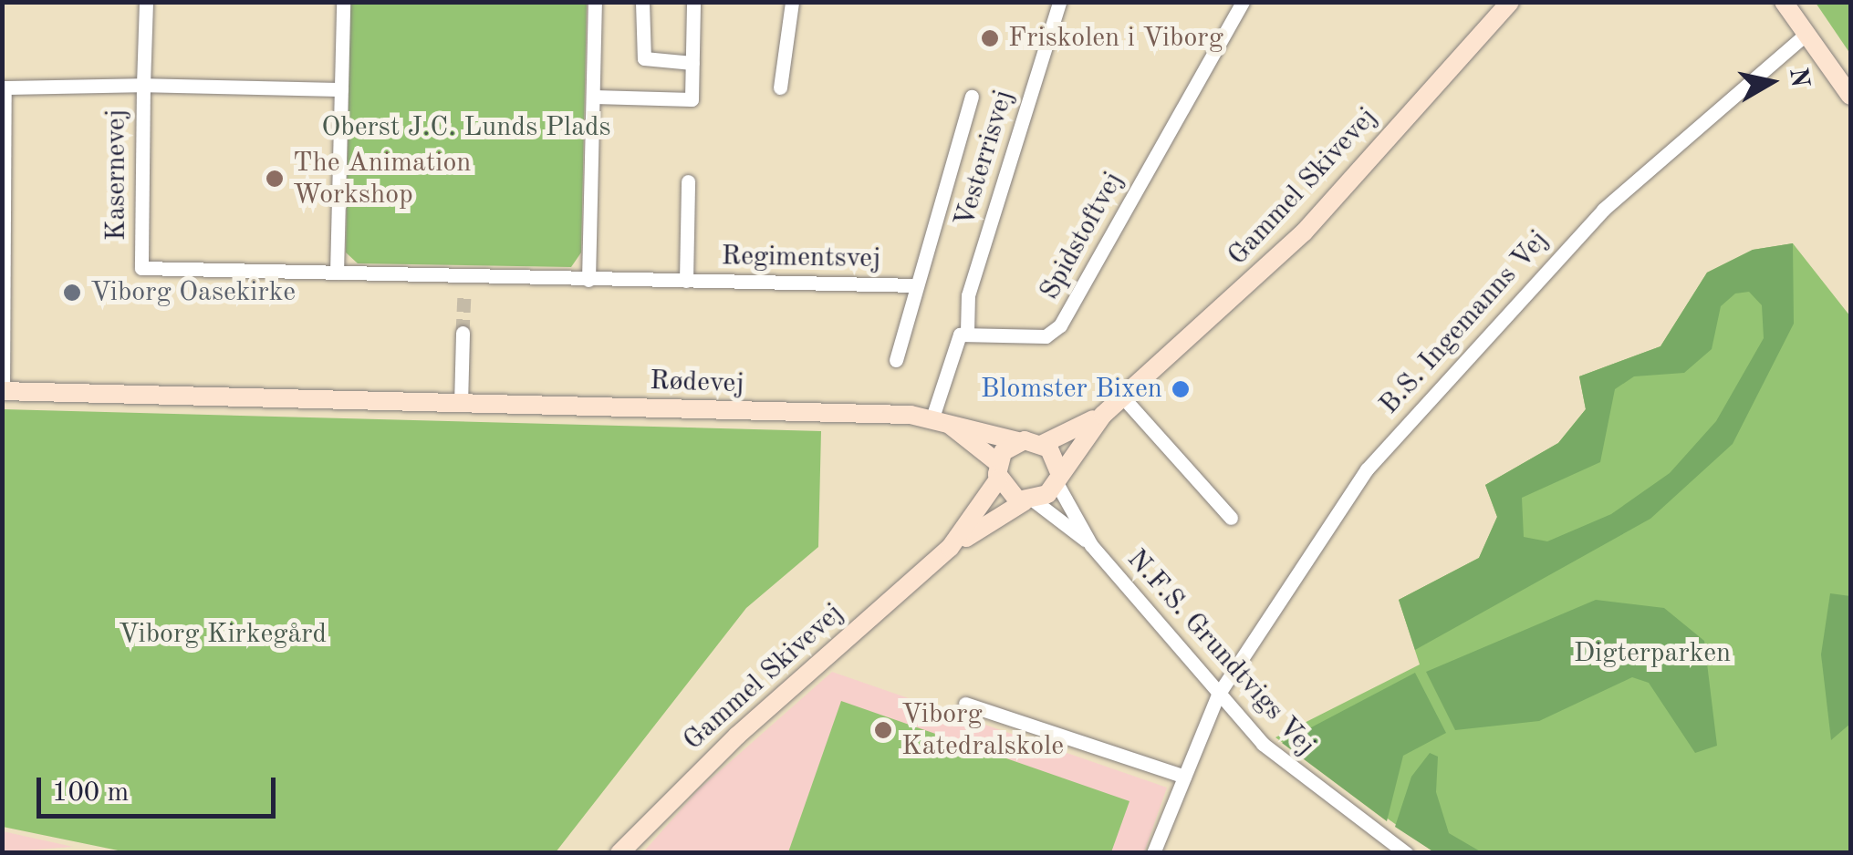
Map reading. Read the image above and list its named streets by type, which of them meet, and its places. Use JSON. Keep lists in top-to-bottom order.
{
  "streets": {
    "main road": ["Gammel Skivevej", "Rødevej"],
    "street": [
      "Vesterrisvej",
      "Kasernevej",
      "Spidstoftvej",
      "Regimentsvej",
      "B.S. Ingemanns Vej",
      "N.F.S. Grundtvigs Vej"
    ]
  },
  "crossings": [
    ["Vesterrisvej", "Spidstoftvej"],
    ["Kasernevej", "Regimentsvej"],
    ["Gammel Skivevej", "Rødevej"],
    ["Gammel Skivevej", "N.F.S. Grundtvigs Vej"],
    ["B.S. Ingemanns Vej", "N.F.S. Grundtvigs Vej"]
  ],
  "parks": ["Oberst J.C. Lunds Plads", "Viborg Kirkegård", "Digterparken"],
  "places": [
    "Friskolen i Viborg",
    "The Animation Workshop",
    "Viborg Oasekirke",
    "Blomster Bixen",
    "Viborg Katedralskole"
  ],
  "scale_bar": "100 m",
  "north": "right"
}
